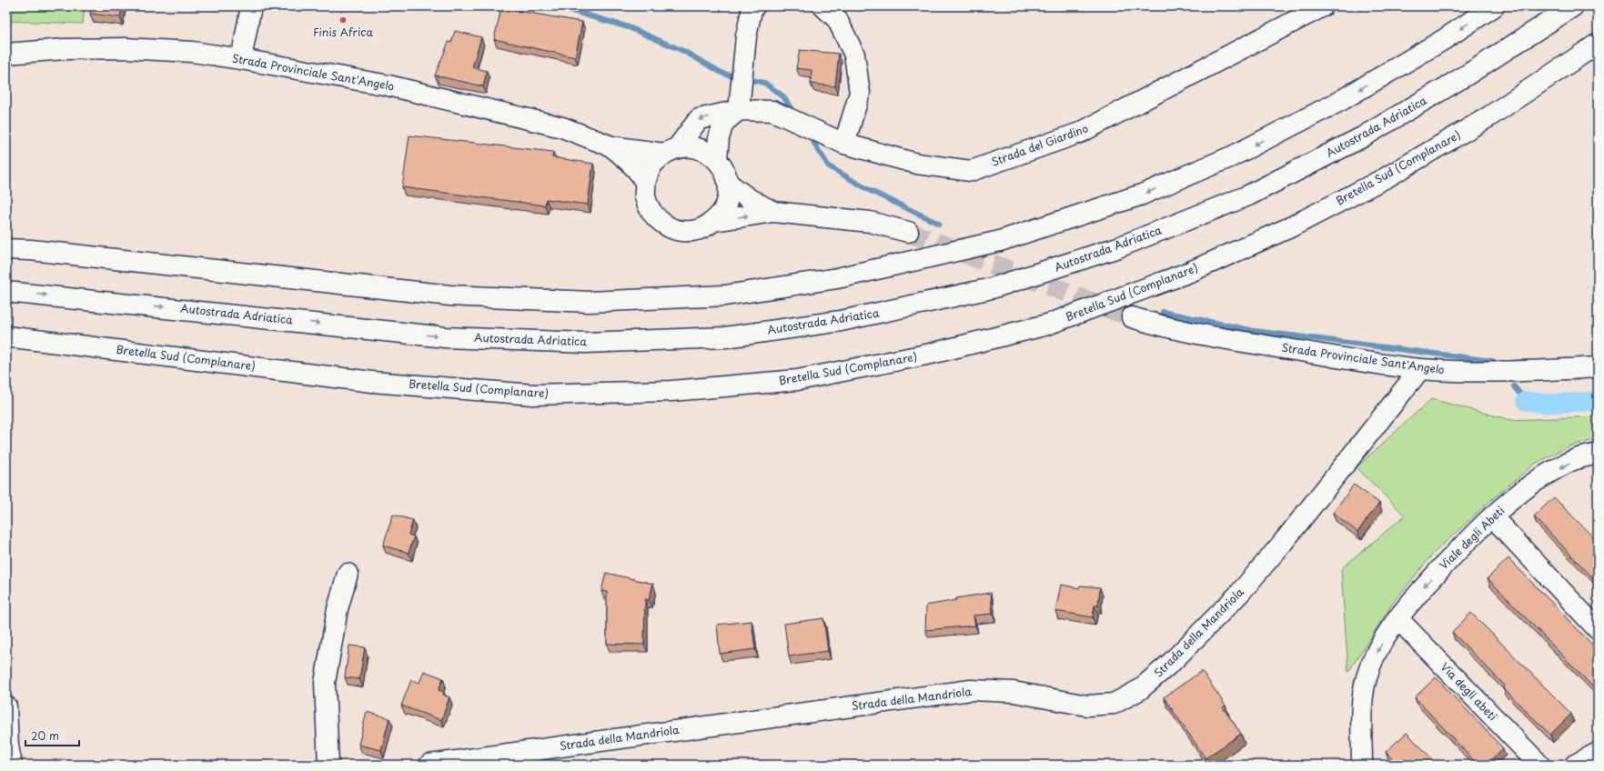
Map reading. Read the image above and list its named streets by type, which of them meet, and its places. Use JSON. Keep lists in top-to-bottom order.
{
  "streets": {
    "main road": [
      "Strada Provinciale Sant'Angelo",
      "Autostrada Adriatica",
      "Strada del Giardino",
      "Bretella Sud (Complanare)",
      "Viale degli Abeti",
      "Strada della Mandriola",
      "Via degli abeti"
    ]
  },
  "crossings": [
    ["Strada Provinciale Sant'Angelo", "Strada del Giardino"],
    ["Strada Provinciale Sant'Angelo", "Strada della Mandriola"],
    ["Viale degli Abeti", "Via degli abeti"]
  ],
  "one_way": ["Viale degli Abeti"],
  "places": ["Finis Africa"],
  "scale_bar": "20 m"
}
